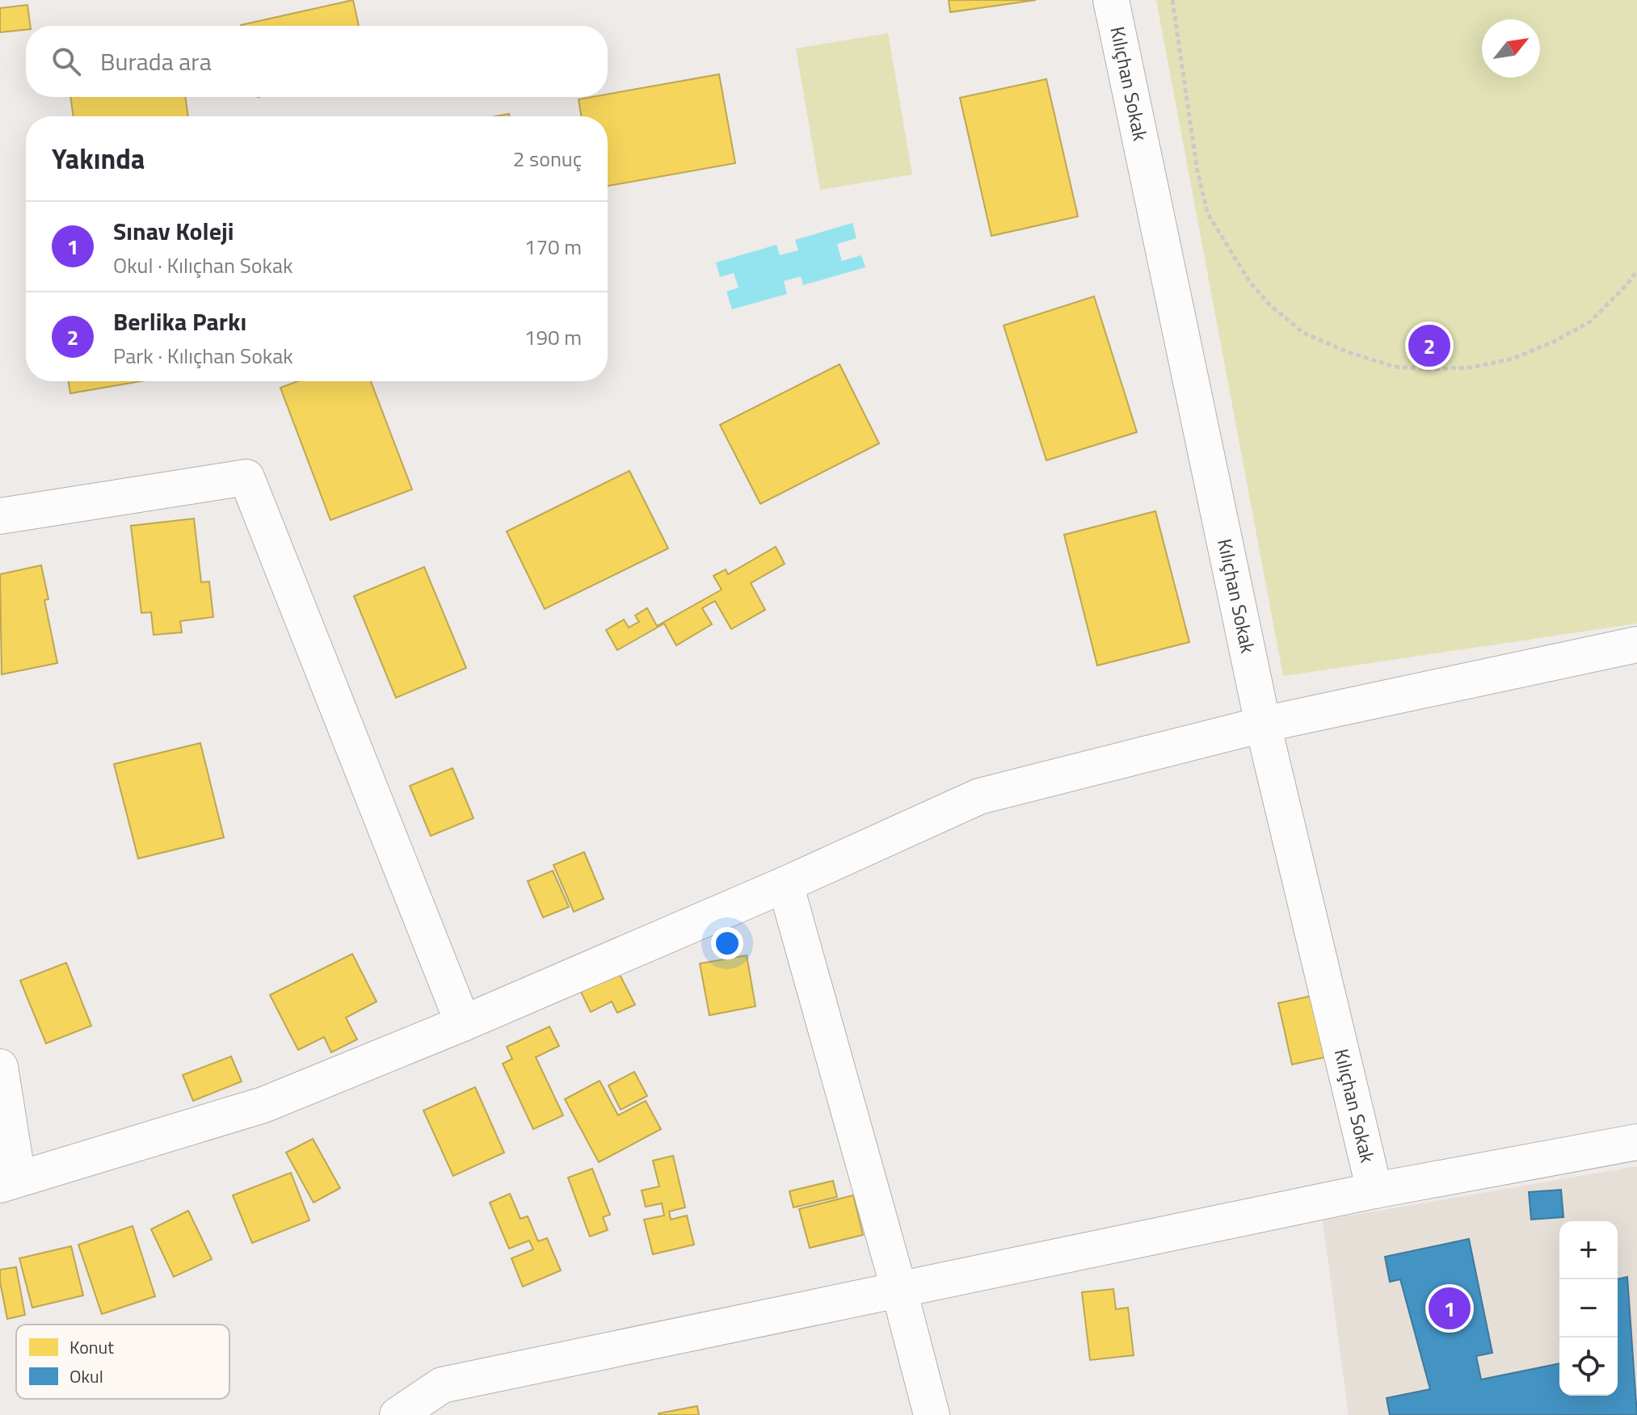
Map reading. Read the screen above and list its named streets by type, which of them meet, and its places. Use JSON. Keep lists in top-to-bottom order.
{
  "streets": {
    "street": ["Kılıçhan Sokak"]
  },
  "legend": ["Konut", "Okul"],
  "north": "top right",
  "page": {
    "search": "Burada ara",
    "heading": ["Yakında", "2 sonuç"],
    "list": [
      {
        "mark": "1",
        "name": "Sınav Koleji",
        "note": "Okul · Kılıçhan Sokak",
        "value": "170 m"
      },
      {
        "mark": "2",
        "name": "Berlika Parkı",
        "note": "Park · Kılıçhan Sokak",
        "value": "190 m"
      }
    ],
    "pins": ["2", "1"],
    "map_buttons": ["+", "−"]
  }
}
